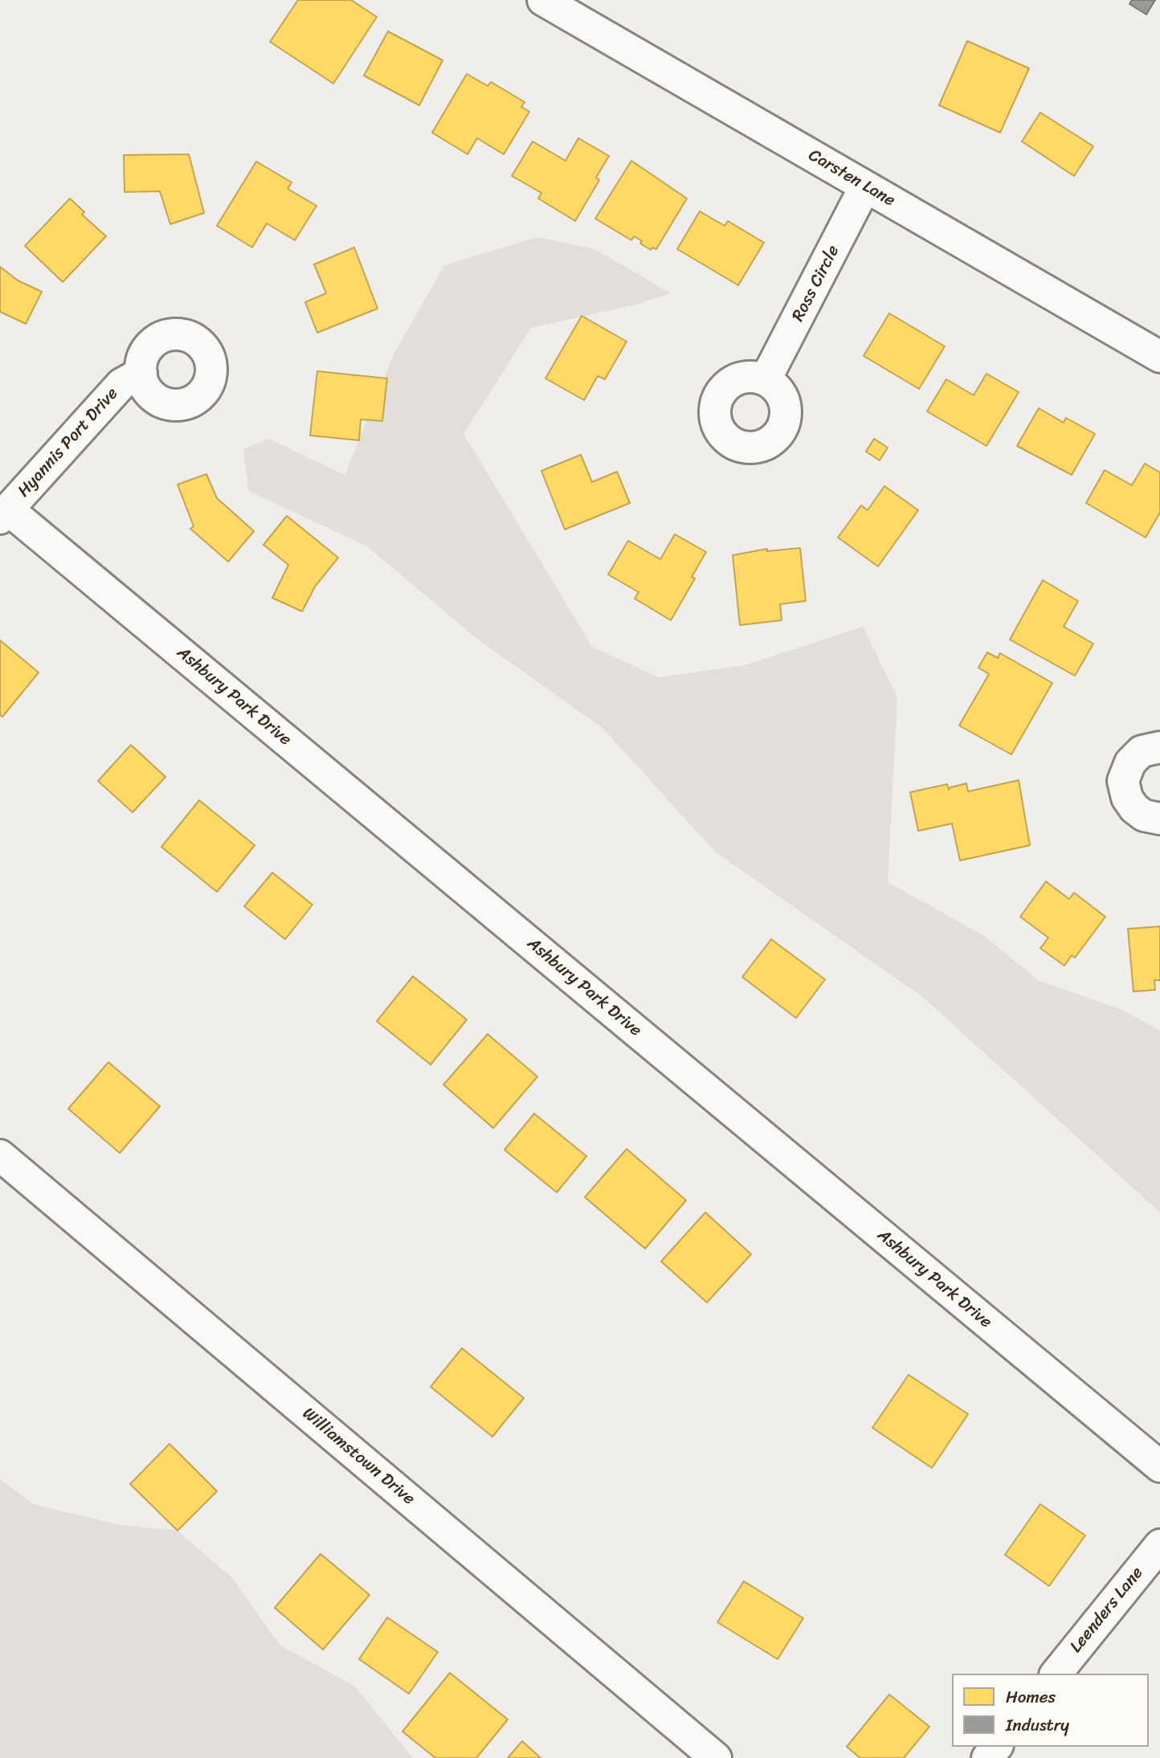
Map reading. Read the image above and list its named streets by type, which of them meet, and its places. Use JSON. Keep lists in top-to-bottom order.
{
  "streets": {
    "street": [
      "Carsten Lane",
      "Ross Circle",
      "Hyannis Port Drive",
      "Ashbury Park Drive",
      "Williamstown Drive",
      "Leenders Lane"
    ]
  },
  "crossings": [
    ["Carsten Lane", "Ross Circle"],
    ["Hyannis Port Drive", "Ashbury Park Drive"]
  ],
  "legend": ["Homes", "Industry"]
}
